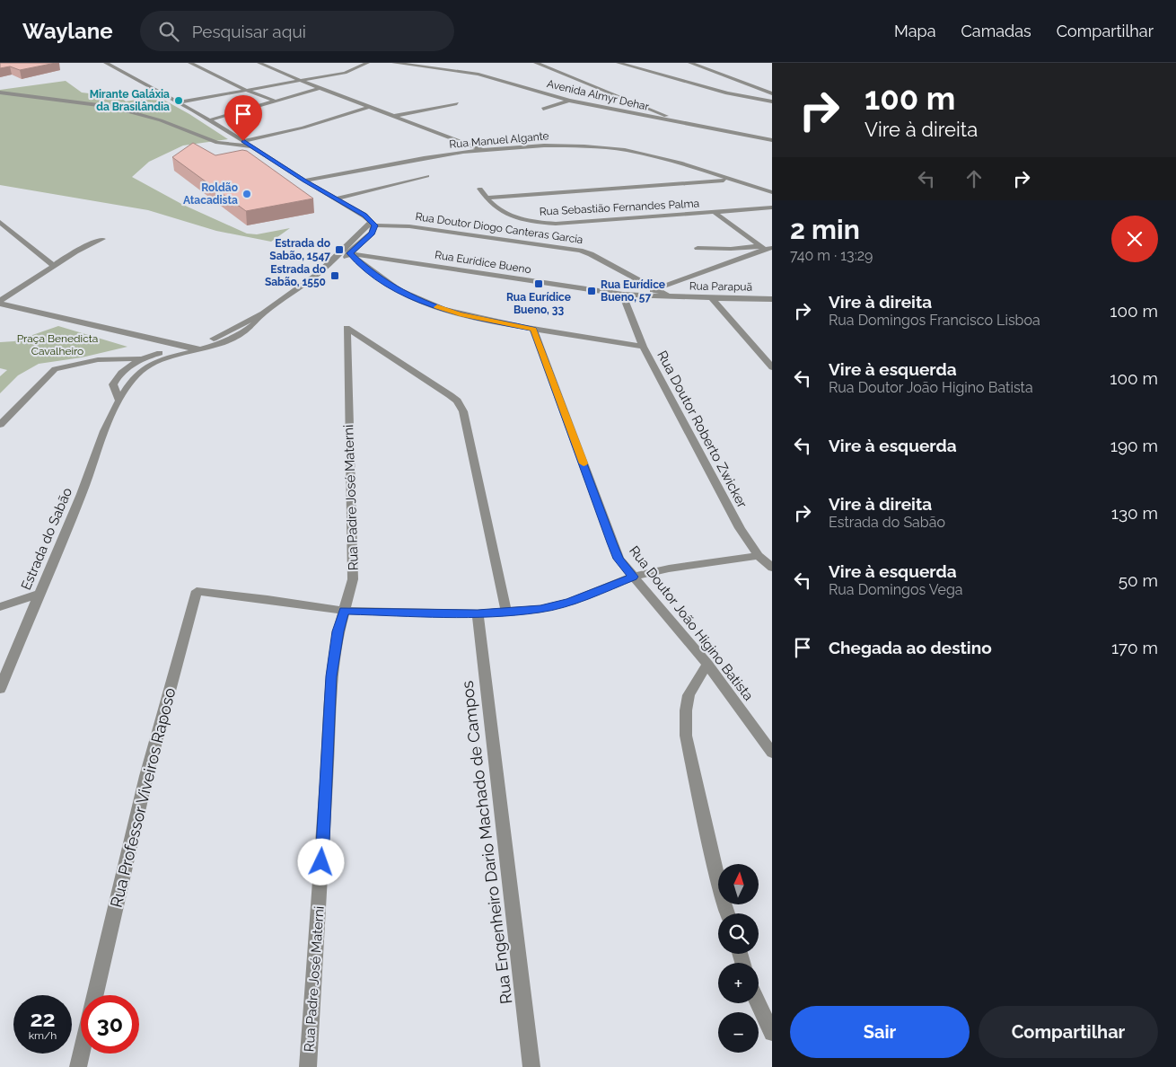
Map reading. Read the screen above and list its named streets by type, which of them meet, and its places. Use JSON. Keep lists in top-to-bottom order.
{
  "streets": {
    "street": [
      "Avenida Almyr Dehar",
      "Rua Manuel Algante",
      "Rua Sebastião Fernandes Palma",
      "Rua Doutor Diogo Canteras Garcia",
      "Rua Eurídice Bueno",
      "Rua Parapuã",
      "Rua Doutor Roberto Zwicker",
      "Rua Padre José Materni",
      "Estrada do Sabão",
      "Rua Doutor João Higino Batista",
      "Rua Professor Viveiros Raposo",
      "Rua Engenheiro Dario Machado de Campos"
    ]
  },
  "crossings": [
    ["Rua Doutor Diogo Canteras Garcia", "Rua Eurídice Bueno"],
    ["Rua Doutor Diogo Canteras Garcia", "Rua Parapuã"],
    ["Rua Doutor Diogo Canteras Garcia", "Estrada do Sabão"],
    ["Rua Eurídice Bueno", "Rua Parapuã"],
    ["Rua Eurídice Bueno", "Rua Doutor Roberto Zwicker"],
    ["Rua Eurídice Bueno", "Estrada do Sabão"],
    ["Rua Padre José Materni", "Rua Professor Viveiros Raposo"]
  ],
  "parks": ["Praça Benedicta Cavalheiro"],
  "places": {
    "other": ["Mirante Galáxia da Brasilândia", "Roldão Atacadista"],
    "transit": [
      "Estrada do Sabão, 1547",
      "Estrada do Sabão, 1550",
      "Rua Eurídice Bueno, 33",
      "Rua Eurídice Bueno, 57"
    ]
  },
  "north": "top",
  "page": {
    "header": "Waylane",
    "search": "Pesquisar aqui",
    "nav": ["Mapa", "Camadas", "Compartilhar"],
    "turn": ["100 m", "Vire à direita"],
    "heading": ["2 min", "740 m · 13:29"],
    "list": [
      {
        "name": "Vire à direita",
        "note": "Rua Domingos Francisco Lisboa",
        "value": "100 m"
      },
      {
        "name": "Vire à esquerda",
        "note": "Rua Doutor João Higino Batista",
        "value": "100 m"
      },
      {
        "name": "Vire à esquerda",
        "value": "190 m"
      },
      {
        "name": "Vire à direita",
        "note": "Estrada do Sabão",
        "value": "130 m"
      },
      {
        "name": "Vire à esquerda",
        "note": "Rua Domingos Vega",
        "value": "50 m"
      },
      {
        "name": "Chegada ao destino",
        "value": "170 m"
      }
    ],
    "map_buttons": ["+", "−"],
    "speed": "22 km/h",
    "limit": "30",
    "buttons": ["Sair", "Compartilhar"]
  }
}
